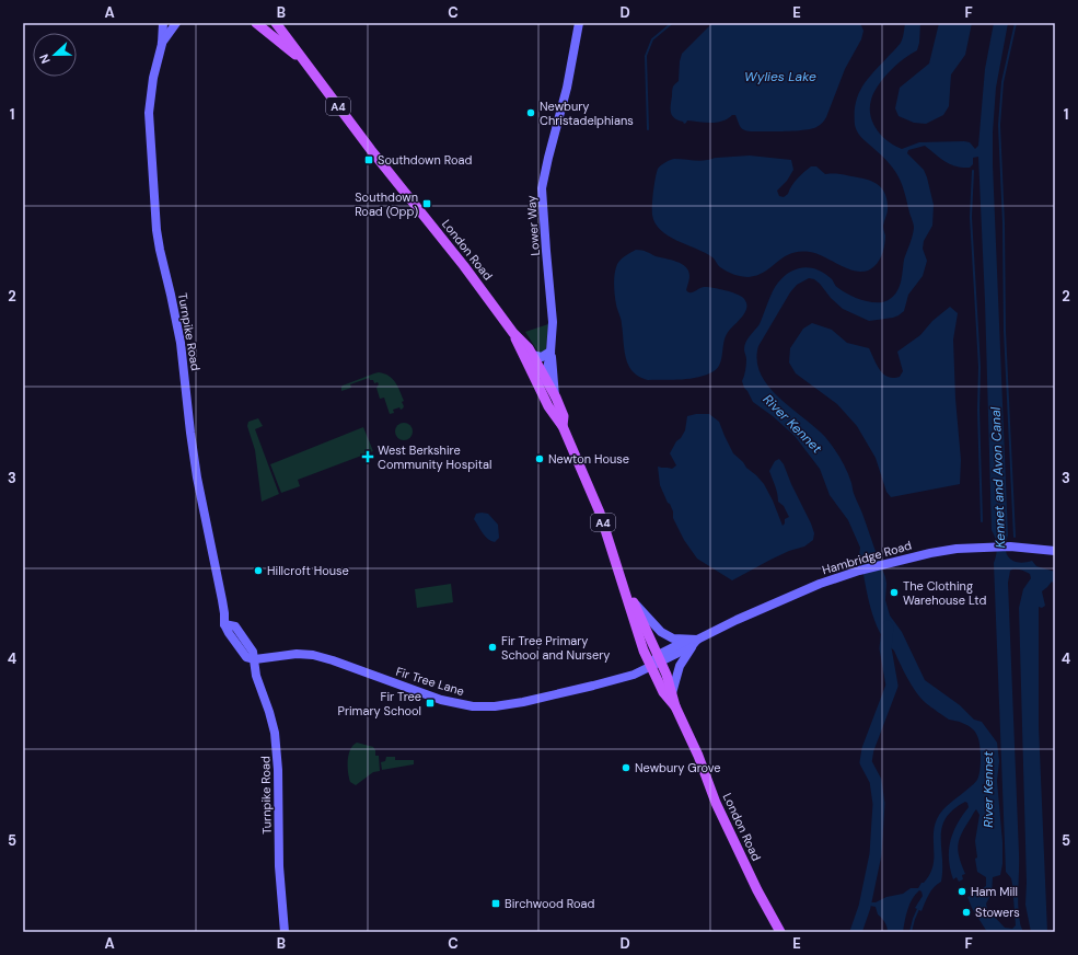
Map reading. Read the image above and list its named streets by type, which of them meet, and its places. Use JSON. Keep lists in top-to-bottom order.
{
  "streets": {
    "main road": ["A4", "London Road"],
    "street": [
      "Lower Way",
      "Turnpike Road",
      "Hambridge Road",
      "Fir Tree Lane"
    ]
  },
  "crossings": [
    ["A4", "London Road"],
    ["Lower Way", "London Road"],
    ["London Road", "Hambridge Road"],
    ["London Road", "Fir Tree Lane"],
    ["Turnpike Road", "Fir Tree Lane"],
    ["Hambridge Road", "Fir Tree Lane"]
  ],
  "water": ["Wylies Lake", "River Kennet", "Kennet and Avon Canal"],
  "places": {
    "other": [
      "Newbury Christadelphians",
      "Newton House",
      "Hillcroft House",
      "The Clothing Warehouse Ltd",
      "Fir Tree Primary School and Nursery",
      "Newbury Grove",
      "Ham Mill",
      "Stowers"
    ],
    "transit": [
      "Southdown Road",
      "Southdown Road (Opp)",
      "Fir Tree Primary School",
      "Birchwood Road"
    ],
    "health": ["West Berkshire Community Hospital"]
  },
  "north": "left",
  "grid": {
    "columns": [
      "A",
      "B",
      "C",
      "D",
      "E",
      "F"
    ],
    "rows": [
      "1",
      "2",
      "3",
      "4",
      "5"
    ]
  }
}
